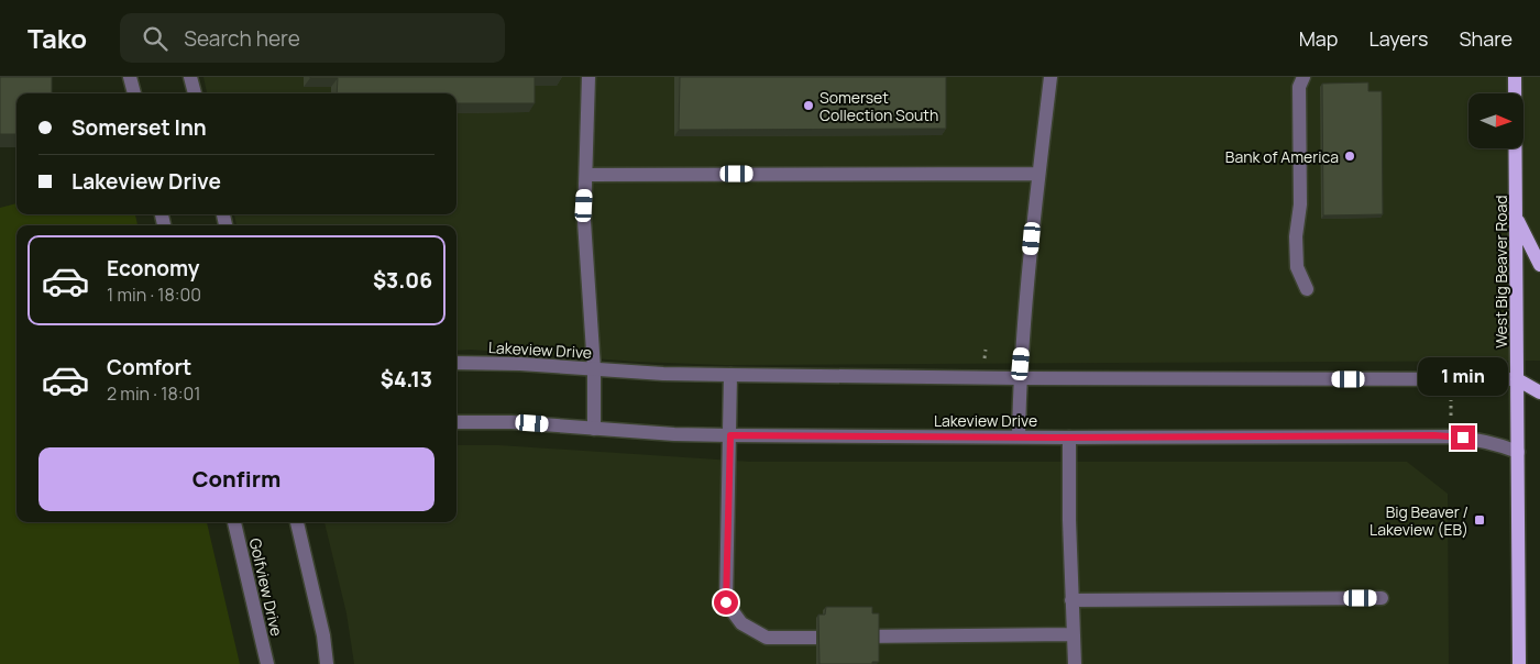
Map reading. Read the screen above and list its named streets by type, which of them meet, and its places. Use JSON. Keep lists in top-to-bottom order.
{
  "streets": {
    "main road": ["West Big Beaver Road"],
    "street": ["Lakeview Drive", "Golfview Drive"]
  },
  "crossings": [
    ["West Big Beaver Road", "Lakeview Drive"]
  ],
  "places": {
    "other": ["Somerset Collection South", "Bank of America"],
    "transit": ["Big Beaver / Lakeview (EB)"]
  },
  "north": "right",
  "page": {
    "header": "Tako",
    "search": "Search here",
    "nav": ["Map", "Layers", "Share"],
    "banner": ["Somerset Inn", "Lakeview Drive"],
    "list": [
      {
        "name": "Economy",
        "note": "1 min · 18:00",
        "value": "$3.06"
      },
      {
        "name": "Comfort",
        "note": "2 min · 18:01",
        "value": "$4.13"
      }
    ],
    "bubble": "1 min",
    "buttons": "Confirm"
  }
}
